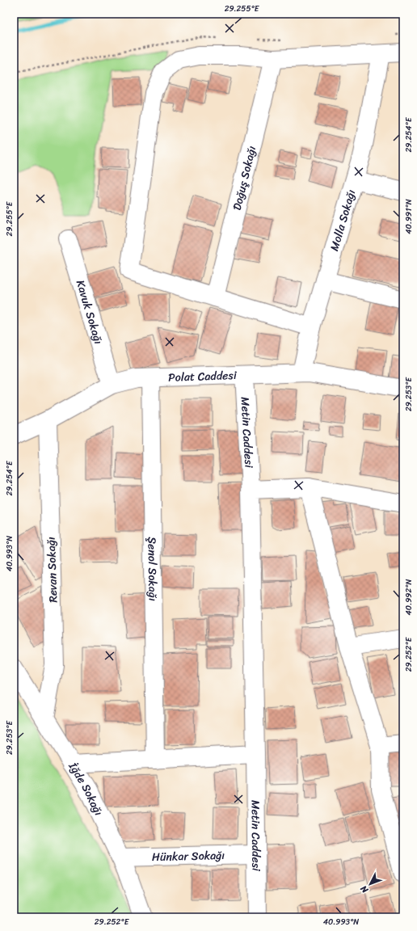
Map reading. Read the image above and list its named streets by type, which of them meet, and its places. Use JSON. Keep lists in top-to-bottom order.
{
  "streets": {
    "street": [
      "Doğuş Sokağı",
      "Molla Sokağı",
      "Kavuk Sokağı",
      "Polat Caddesi",
      "Metin Caddesi",
      "Şenol Sokağı",
      "Revan Sokağı",
      "İğde Sokağı",
      "Hünkar Sokağı"
    ]
  },
  "crossings": [
    ["Molla Sokağı", "Polat Caddesi"],
    ["Kavuk Sokağı", "Polat Caddesi"],
    ["Polat Caddesi", "Metin Caddesi"],
    ["Polat Caddesi", "Şenol Sokağı"],
    ["Polat Caddesi", "Revan Sokağı"],
    ["Metin Caddesi", "Hünkar Sokağı"],
    ["Revan Sokağı", "İğde Sokağı"],
    ["İğde Sokağı", "Hünkar Sokağı"]
  ],
  "north": "bottom left",
  "coordinates": [
    "29.255°E",
    "29.254°E",
    "40.991°N",
    "29.253°E",
    "40.993°N",
    "40.992°N",
    "29.252°E"
  ]
}
